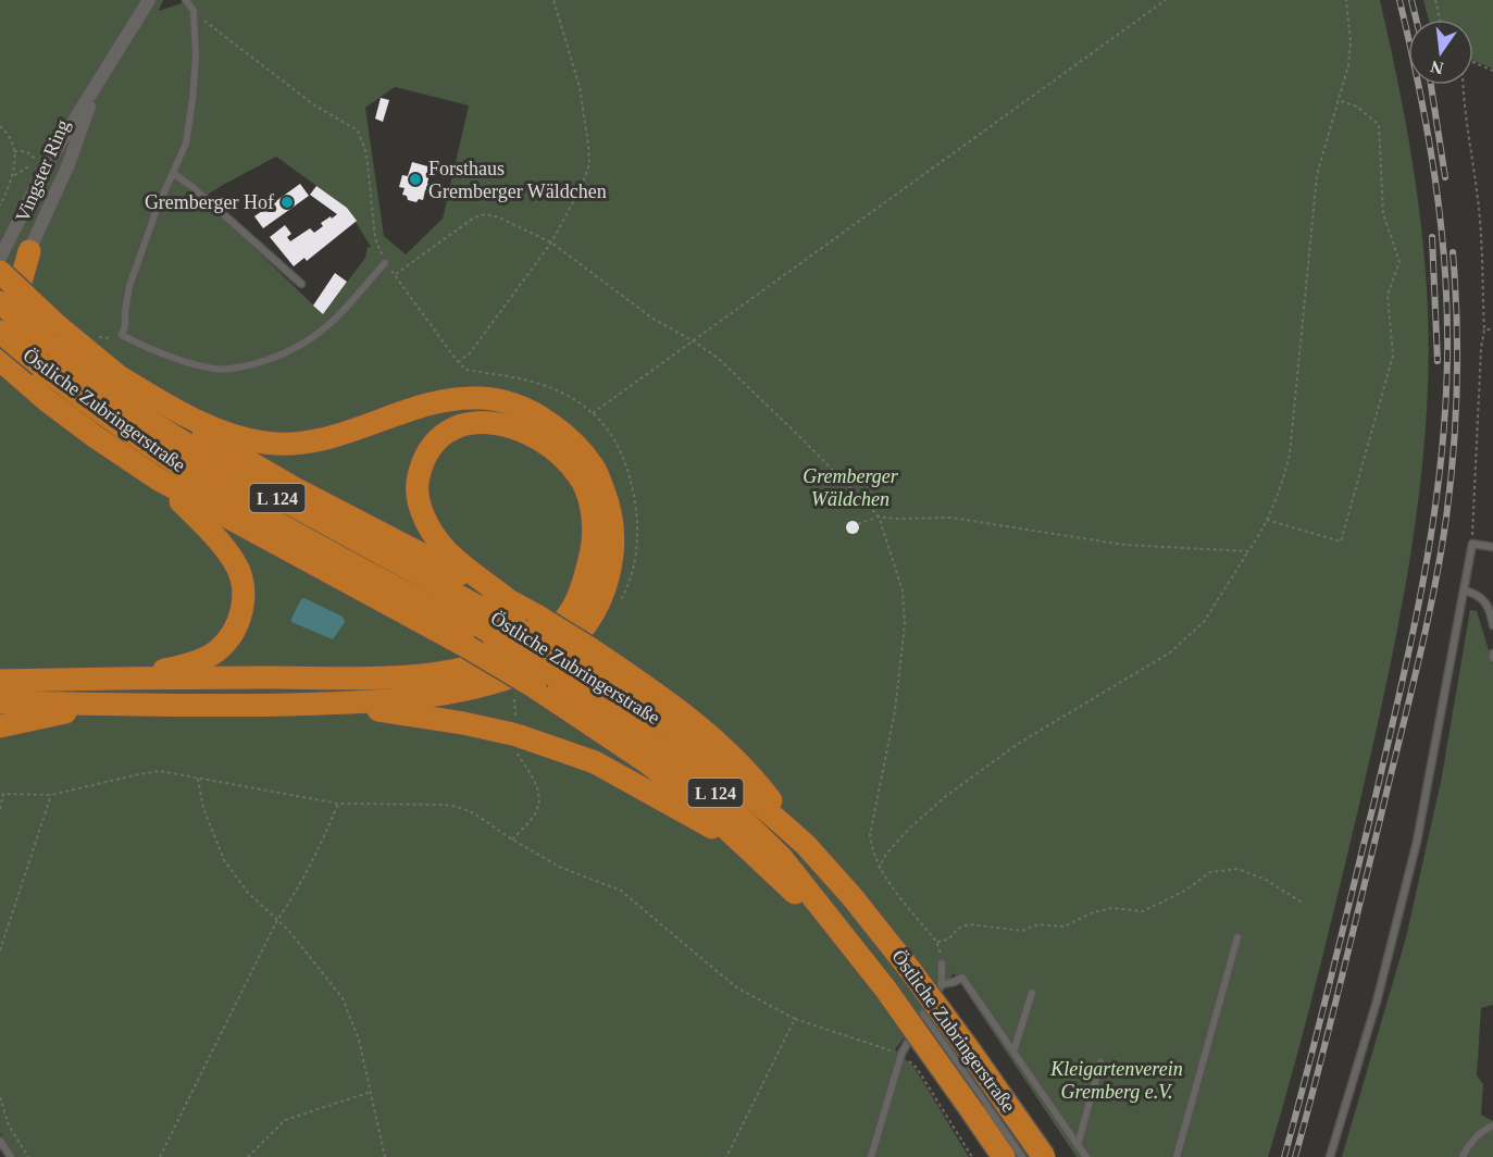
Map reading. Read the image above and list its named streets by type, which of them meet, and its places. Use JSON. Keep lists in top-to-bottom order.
{
  "streets": {
    "highway": ["Östliche Zubringerstraße", "L 124"],
    "street": ["Vingster Ring"]
  },
  "parks": ["Gremberger Wäldchen", "Kleigartenverein Gremberg e.V."],
  "places": ["Forsthaus Gremberger Wäldchen", "Gremberger Hof"],
  "north": "bottom"
}
